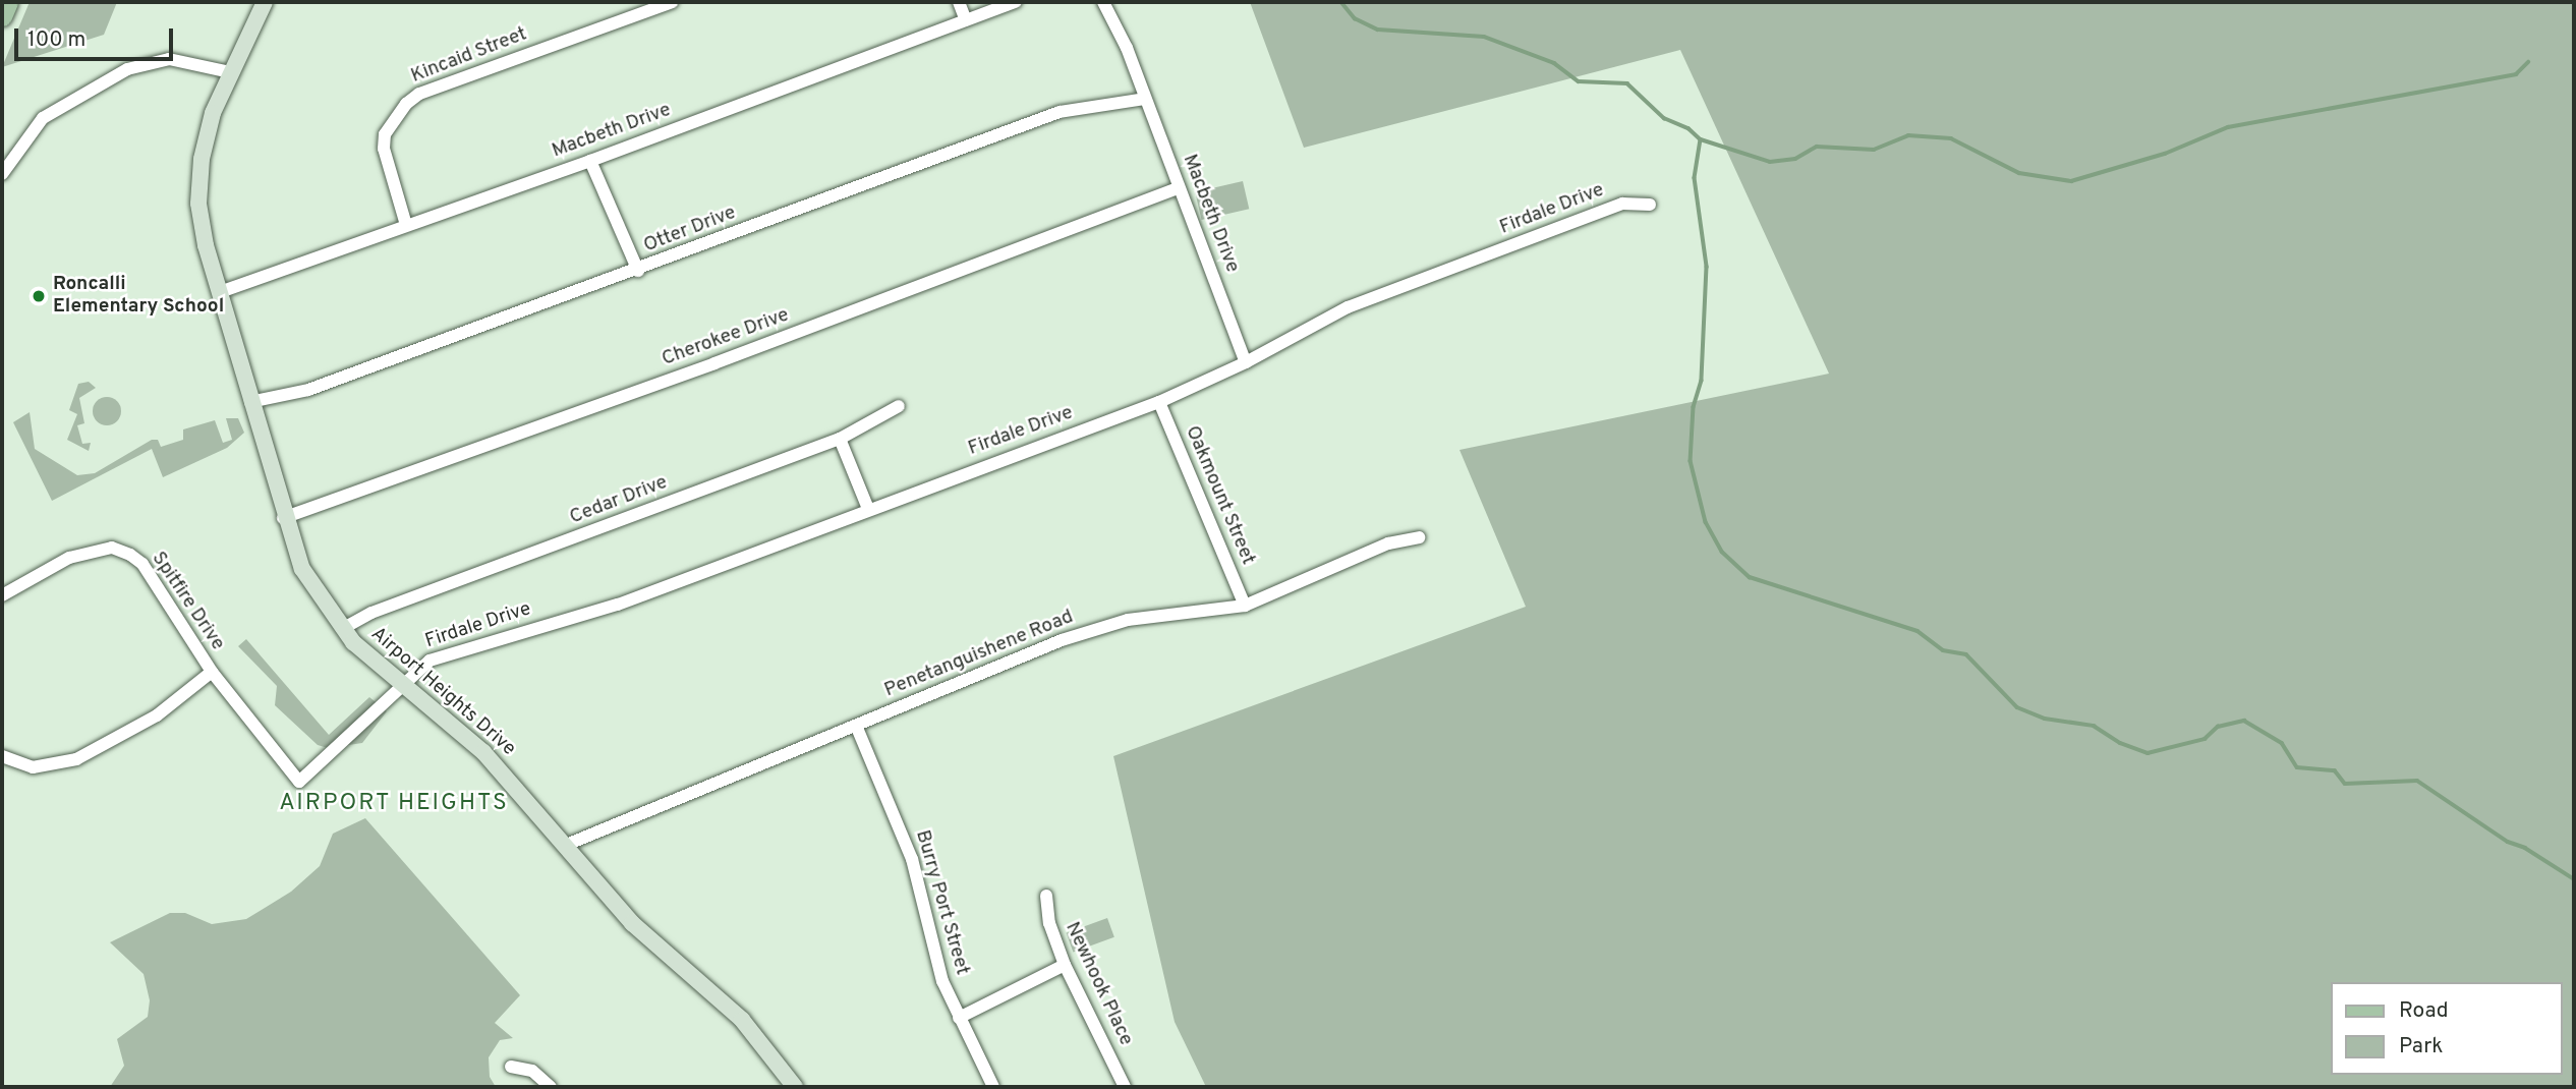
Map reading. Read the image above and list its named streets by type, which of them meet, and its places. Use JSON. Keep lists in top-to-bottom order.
{
  "streets": {
    "street": [
      "Kincaid Street",
      "Macbeth Drive",
      "Firdale Drive",
      "Otter Drive",
      "Cherokee Drive",
      "Oakmount Street",
      "Cedar Drive",
      "Spitfire Drive",
      "Penetanguishene Road",
      "Airport Heights Drive",
      "Burry Port Street",
      "Newhook Place"
    ]
  },
  "crossings": [
    ["Kincaid Street", "Macbeth Drive"],
    ["Macbeth Drive", "Firdale Drive"],
    ["Macbeth Drive", "Otter Drive"],
    ["Macbeth Drive", "Cherokee Drive"],
    ["Macbeth Drive", "Airport Heights Drive"],
    ["Firdale Drive", "Oakmount Street"],
    ["Firdale Drive", "Spitfire Drive"],
    ["Firdale Drive", "Airport Heights Drive"],
    ["Otter Drive", "Airport Heights Drive"],
    ["Cherokee Drive", "Airport Heights Drive"],
    ["Oakmount Street", "Penetanguishene Road"],
    ["Cedar Drive", "Airport Heights Drive"],
    ["Penetanguishene Road", "Airport Heights Drive"],
    ["Penetanguishene Road", "Burry Port Street"]
  ],
  "districts": ["AIRPORT HEIGHTS"],
  "places": ["Roncalli Elementary School"],
  "legend": ["Road", "Park"],
  "scale_bar": "100 m"
}
